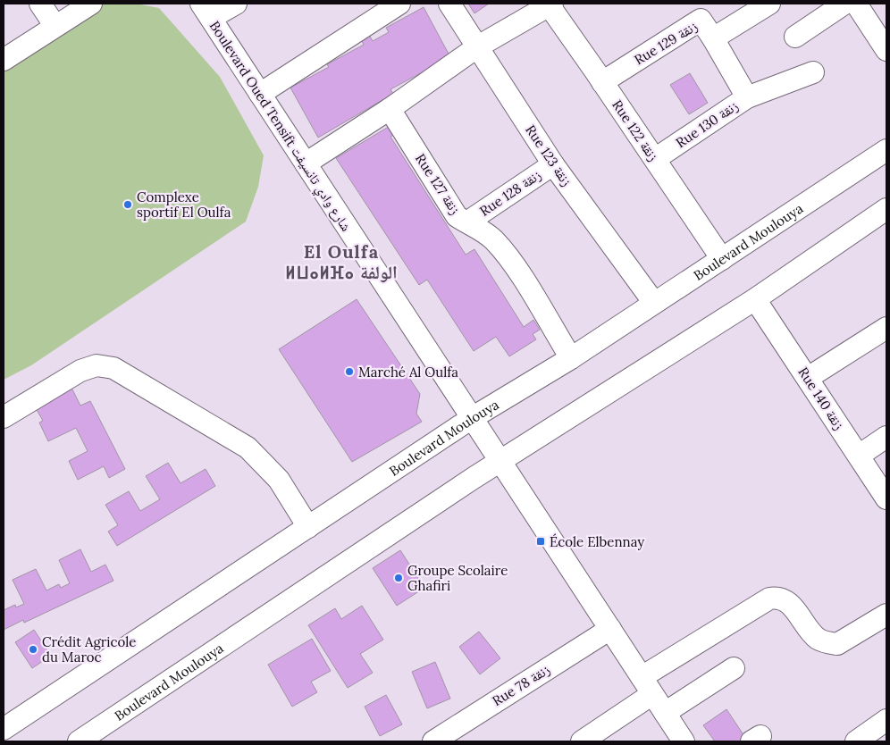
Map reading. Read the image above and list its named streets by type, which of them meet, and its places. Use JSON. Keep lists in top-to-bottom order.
{
  "streets": {
    "street": [
      "Rue 129 زنقة",
      "Rue 130 زنقة",
      "Boulevard Oued Tensift شارع وادي تانسيفت",
      "Rue 122 زنقة",
      "Rue 123 زنقة",
      "Rue 127 زنقة",
      "Rue 128 زنقة",
      "Boulevard Moulouya",
      "Rue 140 زنقة",
      "Rue 78 زنقة"
    ]
  },
  "crossings": [
    ["Rue 129 زنقة", "Rue 130 زنقة"],
    ["Rue 129 زنقة", "Rue 122 زنقة"],
    ["Rue 130 زنقة", "Rue 122 زنقة"],
    ["Boulevard Oued Tensift شارع وادي تانسيفت", "Boulevard Moulouya"],
    ["Boulevard Oued Tensift شارع وادي تانسيفت", "Rue 78 زنقة"],
    ["Rue 122 زنقة", "Boulevard Moulouya"],
    ["Rue 123 زنقة", "Rue 128 زنقة"],
    ["Rue 123 زنقة", "Boulevard Moulouya"],
    ["Rue 127 زنقة", "Rue 128 زنقة"],
    ["Rue 127 زنقة", "Boulevard Moulouya"],
    ["Boulevard Moulouya", "Rue 140 زنقة"]
  ],
  "districts": ["El Oulfa ⵍⵡⴰⵍⴼⴰ الولفة"],
  "places": {
    "other": [
      "Complexe sportif El Oulfa",
      "Marché Al Oulfa",
      "Groupe Scolaire Ghafiri",
      "Crédit Agricole du Maroc"
    ],
    "transit": ["École Elbennay"]
  }
}
